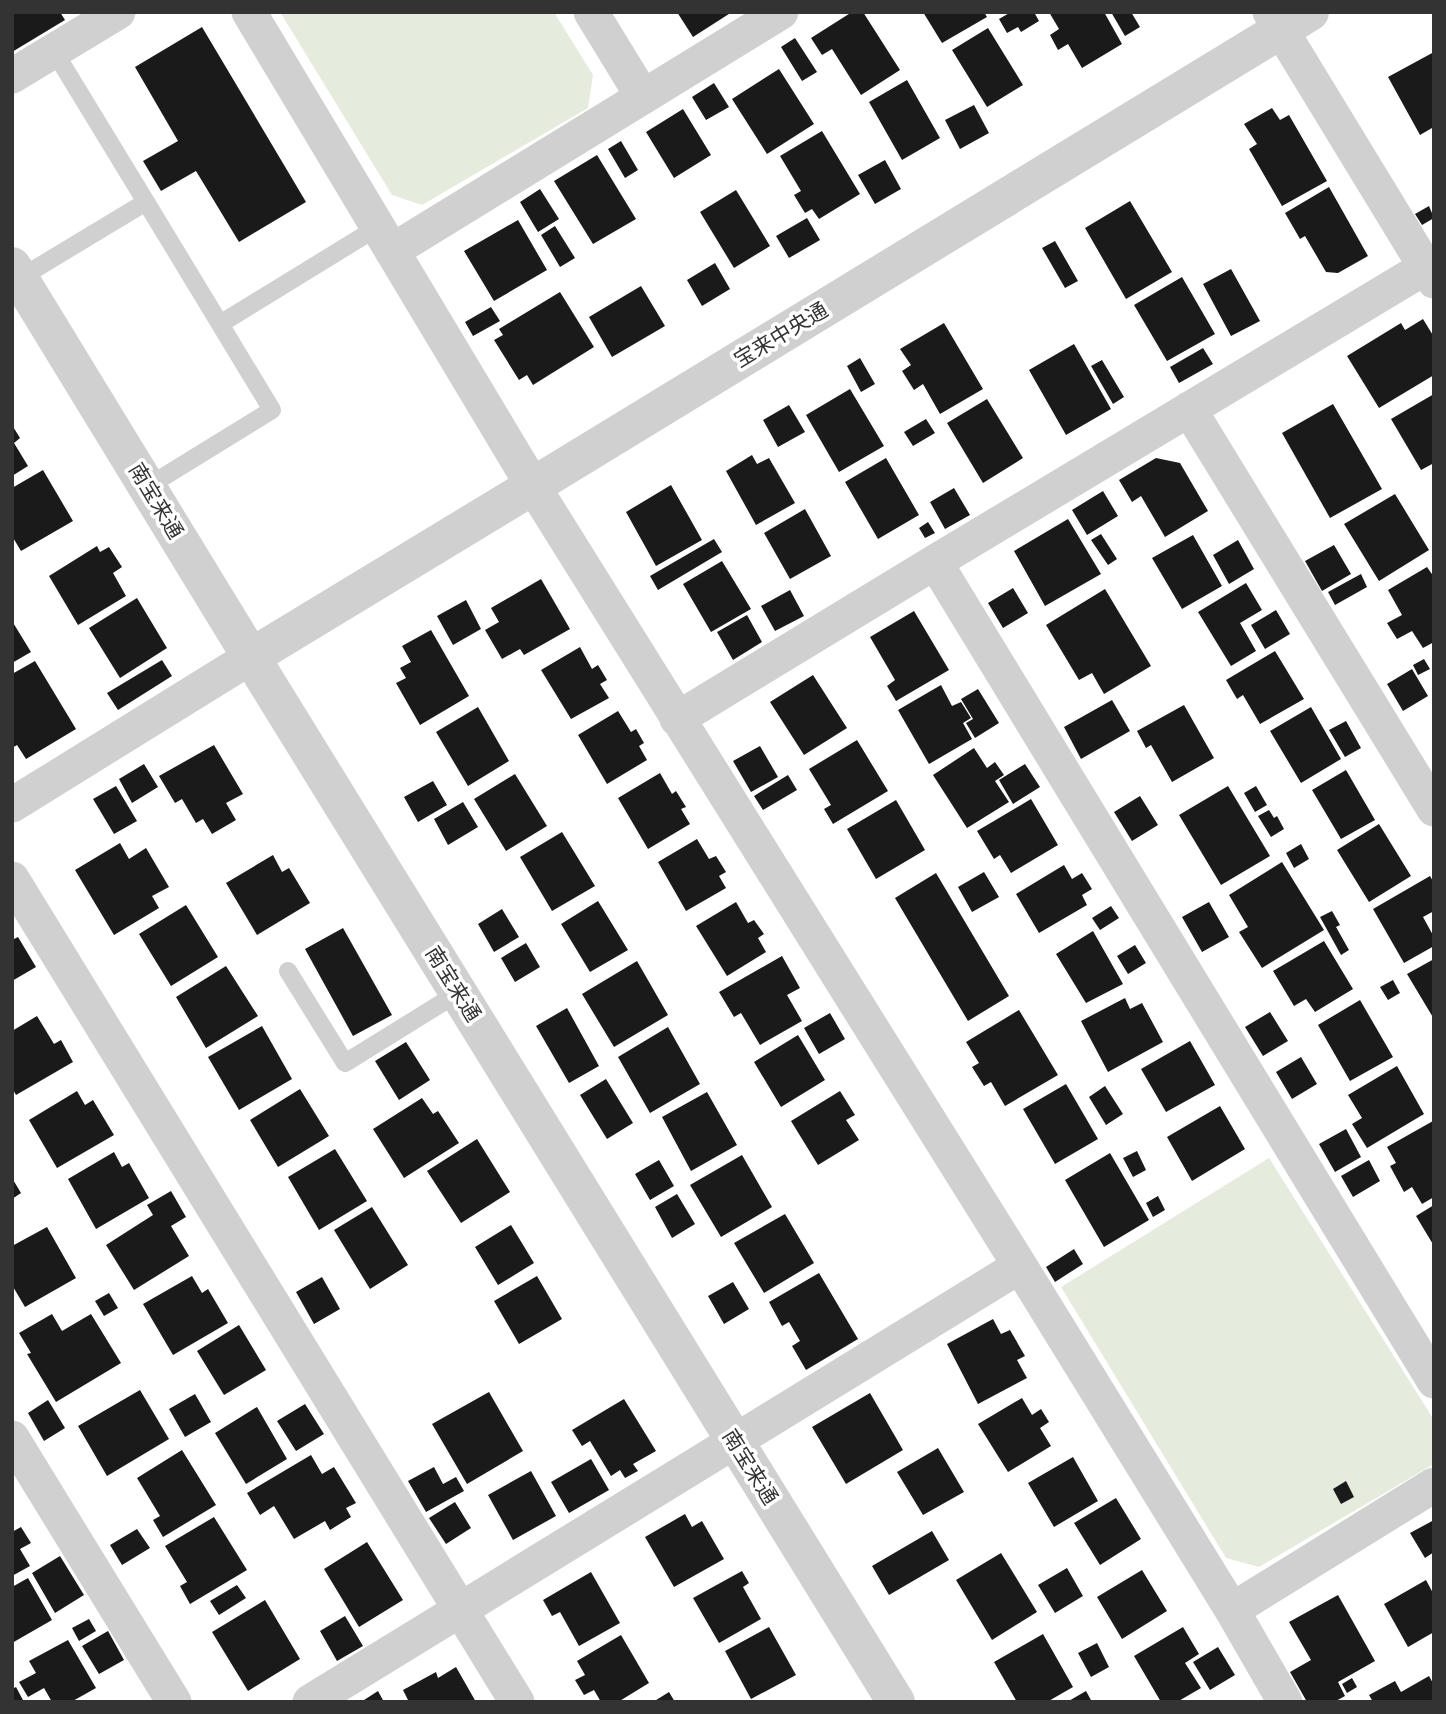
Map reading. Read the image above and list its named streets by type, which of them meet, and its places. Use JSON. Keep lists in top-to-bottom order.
{
  "streets": {
    "street": ["宝来中央通", "南宝来通"]
  },
  "crossings": [
    ["宝来中央通", "南宝来通"]
  ]
}
